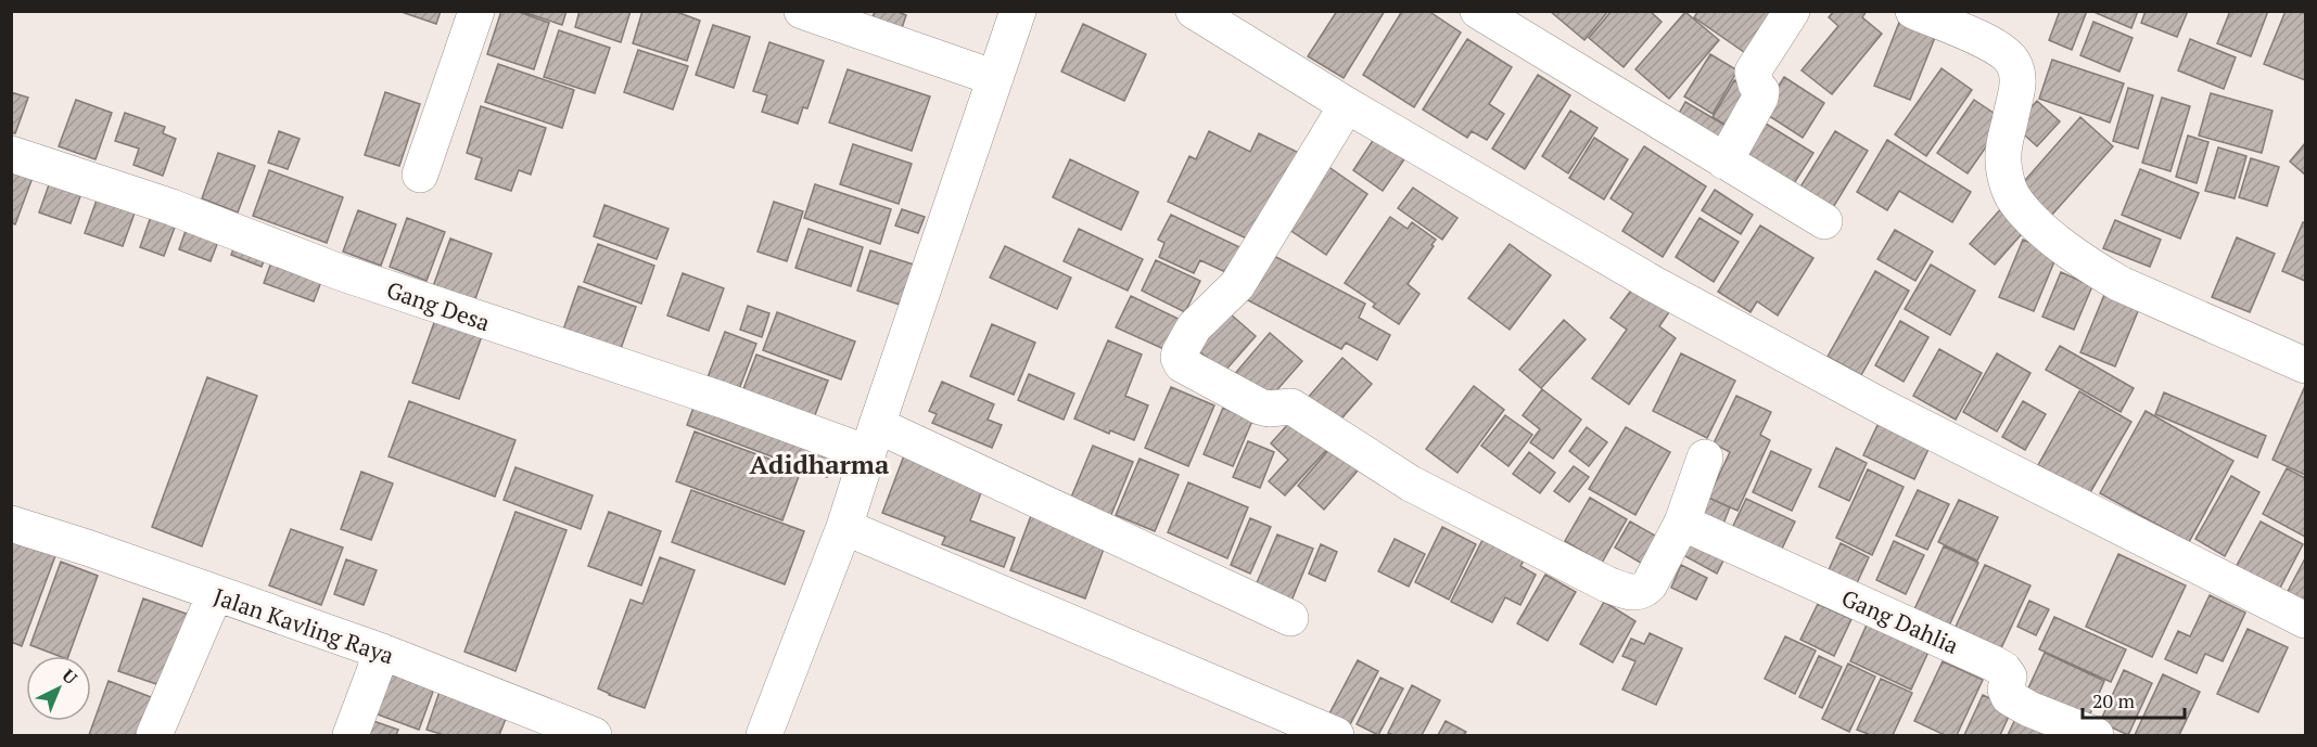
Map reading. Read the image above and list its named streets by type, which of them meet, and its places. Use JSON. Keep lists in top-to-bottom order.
{
  "streets": {
    "street": ["Gang Desa", "Gang Dahlia", "Jalan Kavling Raya"]
  },
  "districts": ["Adidharma"],
  "scale_bar": "20 m",
  "north": "top right"
}
